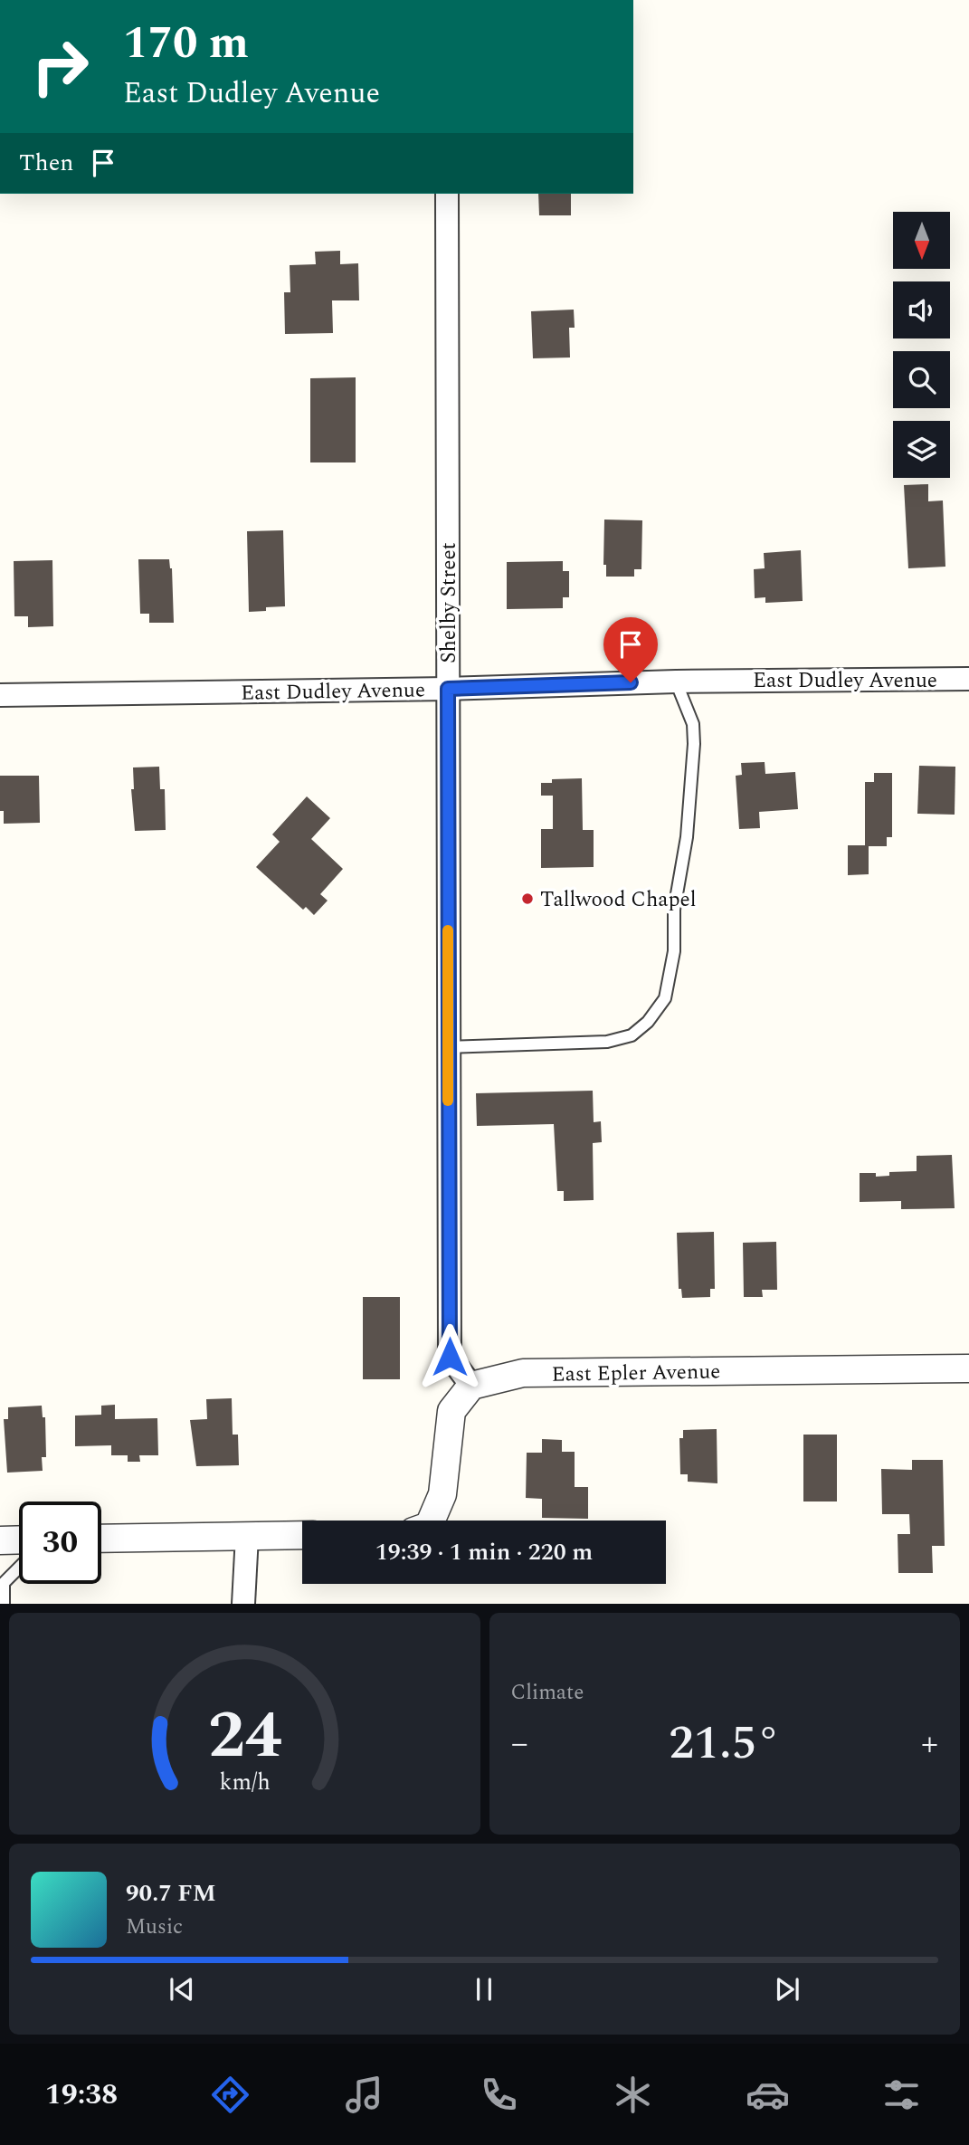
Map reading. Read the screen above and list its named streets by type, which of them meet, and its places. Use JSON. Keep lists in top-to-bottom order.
{
  "streets": {
    "street": ["Shelby Street", "East Dudley Avenue", "East Epler Avenue"]
  },
  "crossings": [
    ["Shelby Street", "East Dudley Avenue"],
    ["Shelby Street", "East Epler Avenue"]
  ],
  "places": ["Tallwood Chapel"],
  "north": "bottom",
  "page": {
    "turn": ["170 m", "East Dudley Avenue"],
    "then": "Then",
    "limit": "30",
    "trip": "19:39 · 1 min · 220 m",
    "tile": "Climate",
    "heat": ["−", "21.5°", "+"],
    "song": ["90.7 FM", "Music"],
    "tabs": "19:38",
    "gauge": ["24", "km/h"]
  }
}
